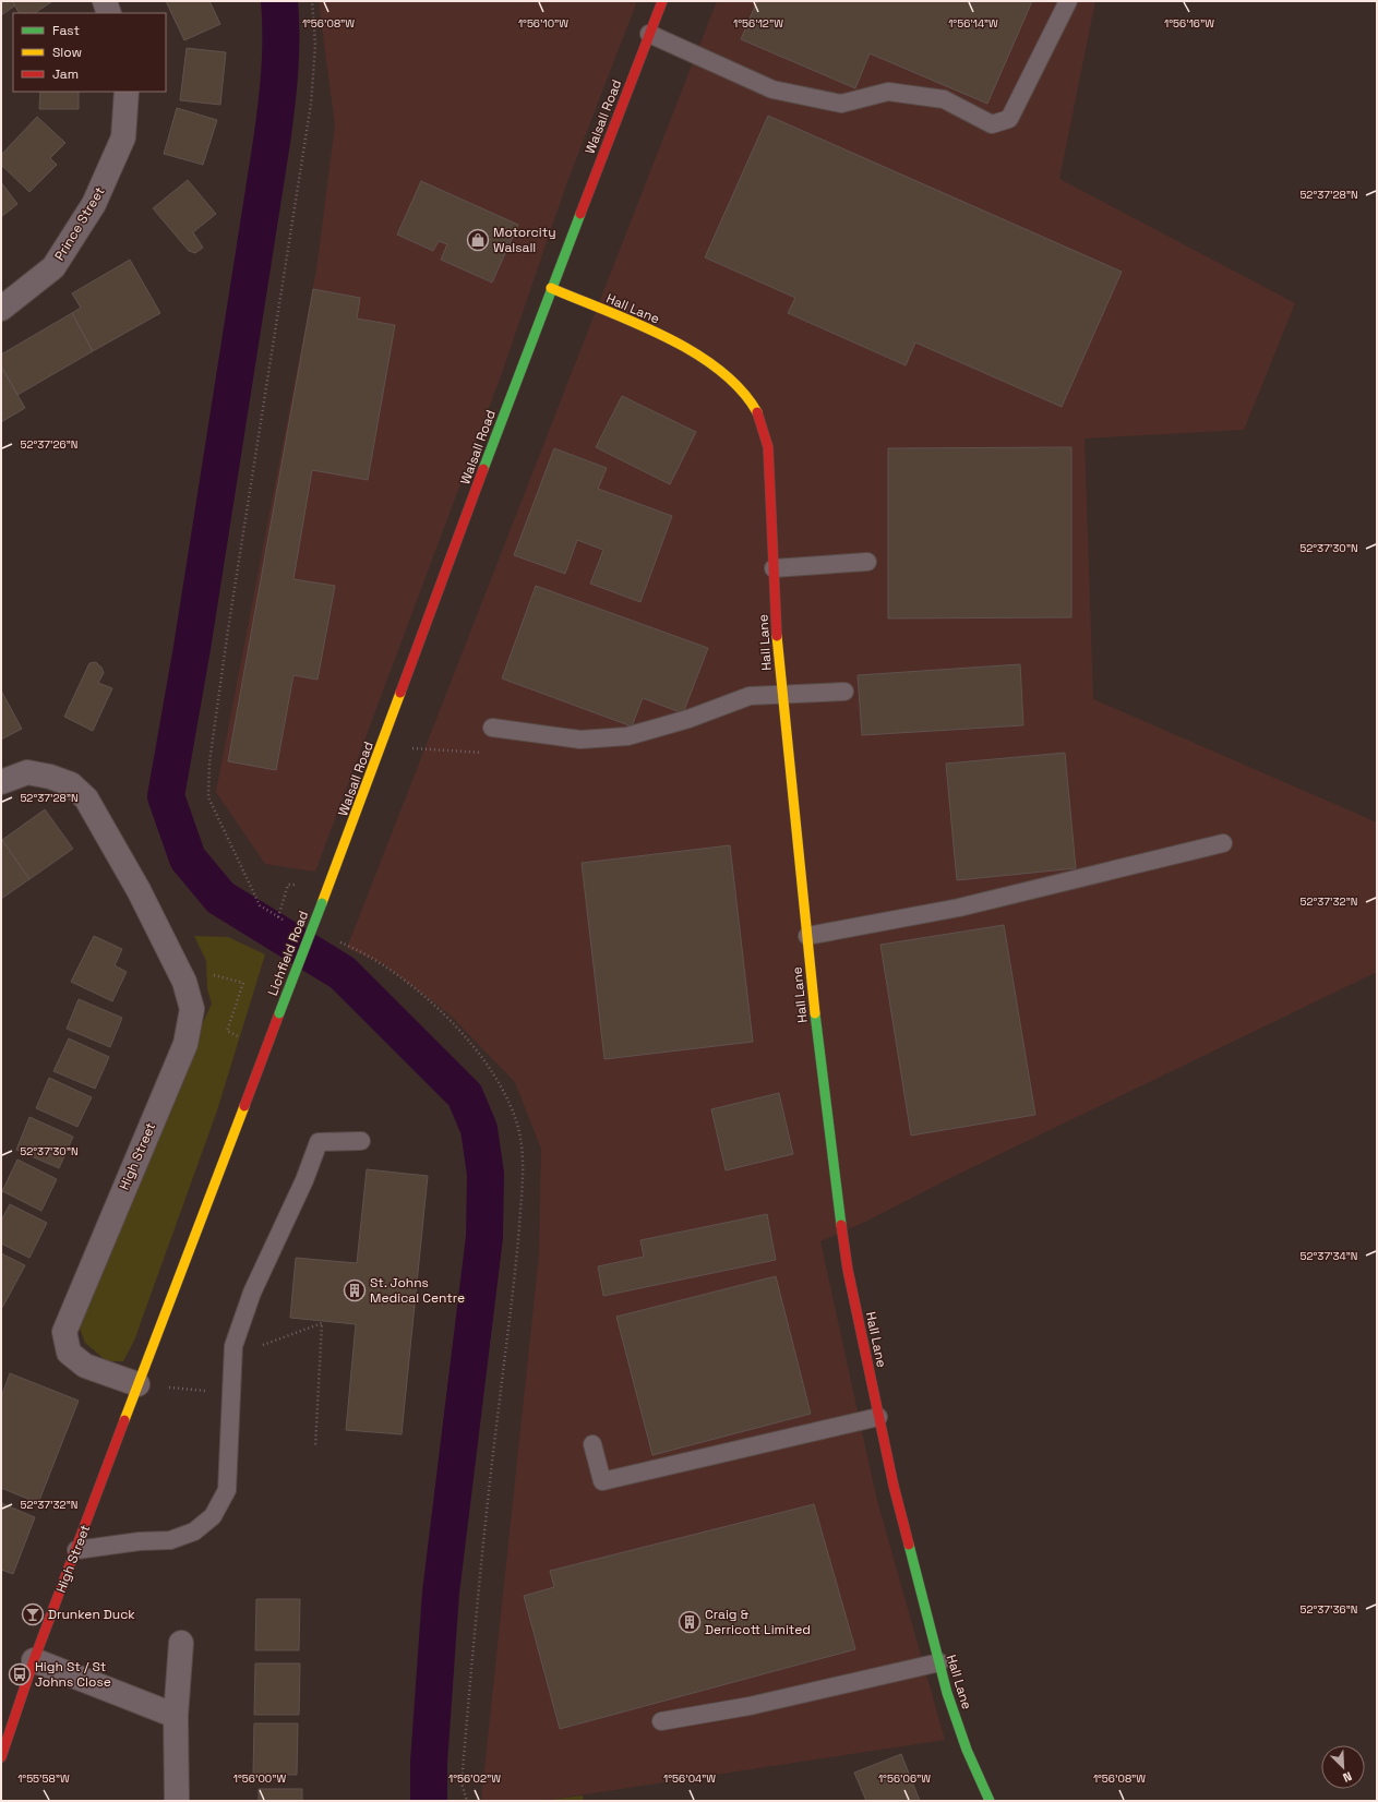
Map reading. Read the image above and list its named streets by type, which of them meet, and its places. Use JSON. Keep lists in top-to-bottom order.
{
  "streets": {
    "main road": [
      "Walsall Road",
      "Hall Lane",
      "Lichfield Road",
      "High Street"
    ],
    "street": ["Prince Street"]
  },
  "crossings": [
    ["Walsall Road", "Hall Lane"],
    ["Walsall Road", "Lichfield Road"],
    ["Lichfield Road", "High Street"]
  ],
  "places": {
    "shop": ["Motorcity Walsall"],
    "building": ["St. Johns Medical Centre", "Craig & Derricott Limited"],
    "bar": ["Drunken Duck"],
    "bus stop": ["High St / St Johns Close"]
  },
  "legend": ["Fast", "Slow", "Jam"],
  "north": "bottom right",
  "coordinates": [
    "1°56'08\"W",
    "1°56'10\"W",
    "1°56'12\"W",
    "1°56'14\"W",
    "1°56'16\"W",
    "52°37'28\"N",
    "52°37'26\"N",
    "52°37'30\"N",
    "52°37'32\"N",
    "52°37'34\"N",
    "52°37'36\"N",
    "1°55'58\"W",
    "1°56'00\"W",
    "1°56'02\"W",
    "1°56'04\"W",
    "1°56'06\"W"
  ]
}
